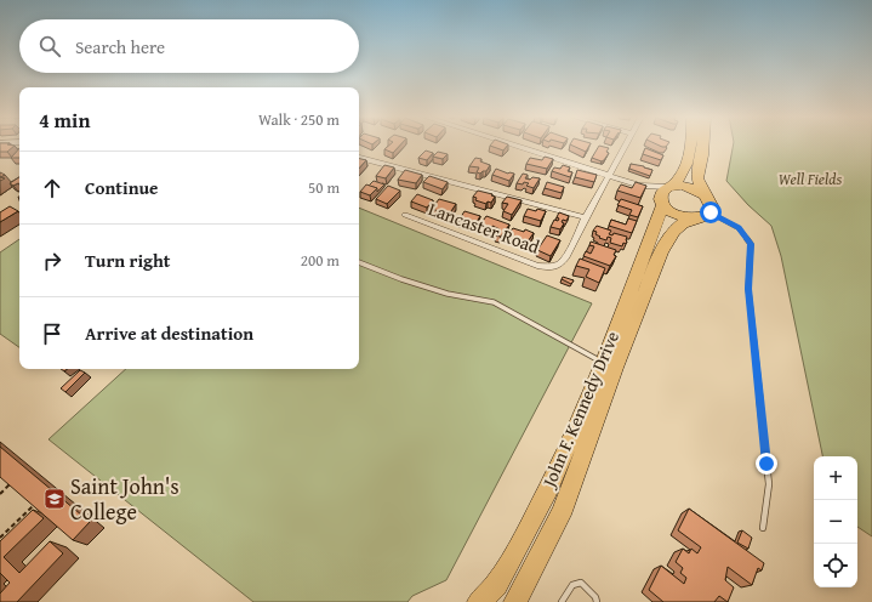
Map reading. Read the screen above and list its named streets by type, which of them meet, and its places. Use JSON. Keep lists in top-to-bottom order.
{
  "streets": {
    "highway": ["John F. Kennedy Drive"],
    "street": ["Lancaster Road"]
  },
  "parks": ["Well Fields"],
  "places": {
    "school or university": ["Saint John's College"]
  },
  "page": {
    "search": "Search here",
    "heading": ["4 min", "Walk · 250 m"],
    "list": [
      ["Continue", "50 m"],
      ["Turn right", "200 m"],
      "Arrive at destination"
    ],
    "map_buttons": ["+", "−"]
  }
}
